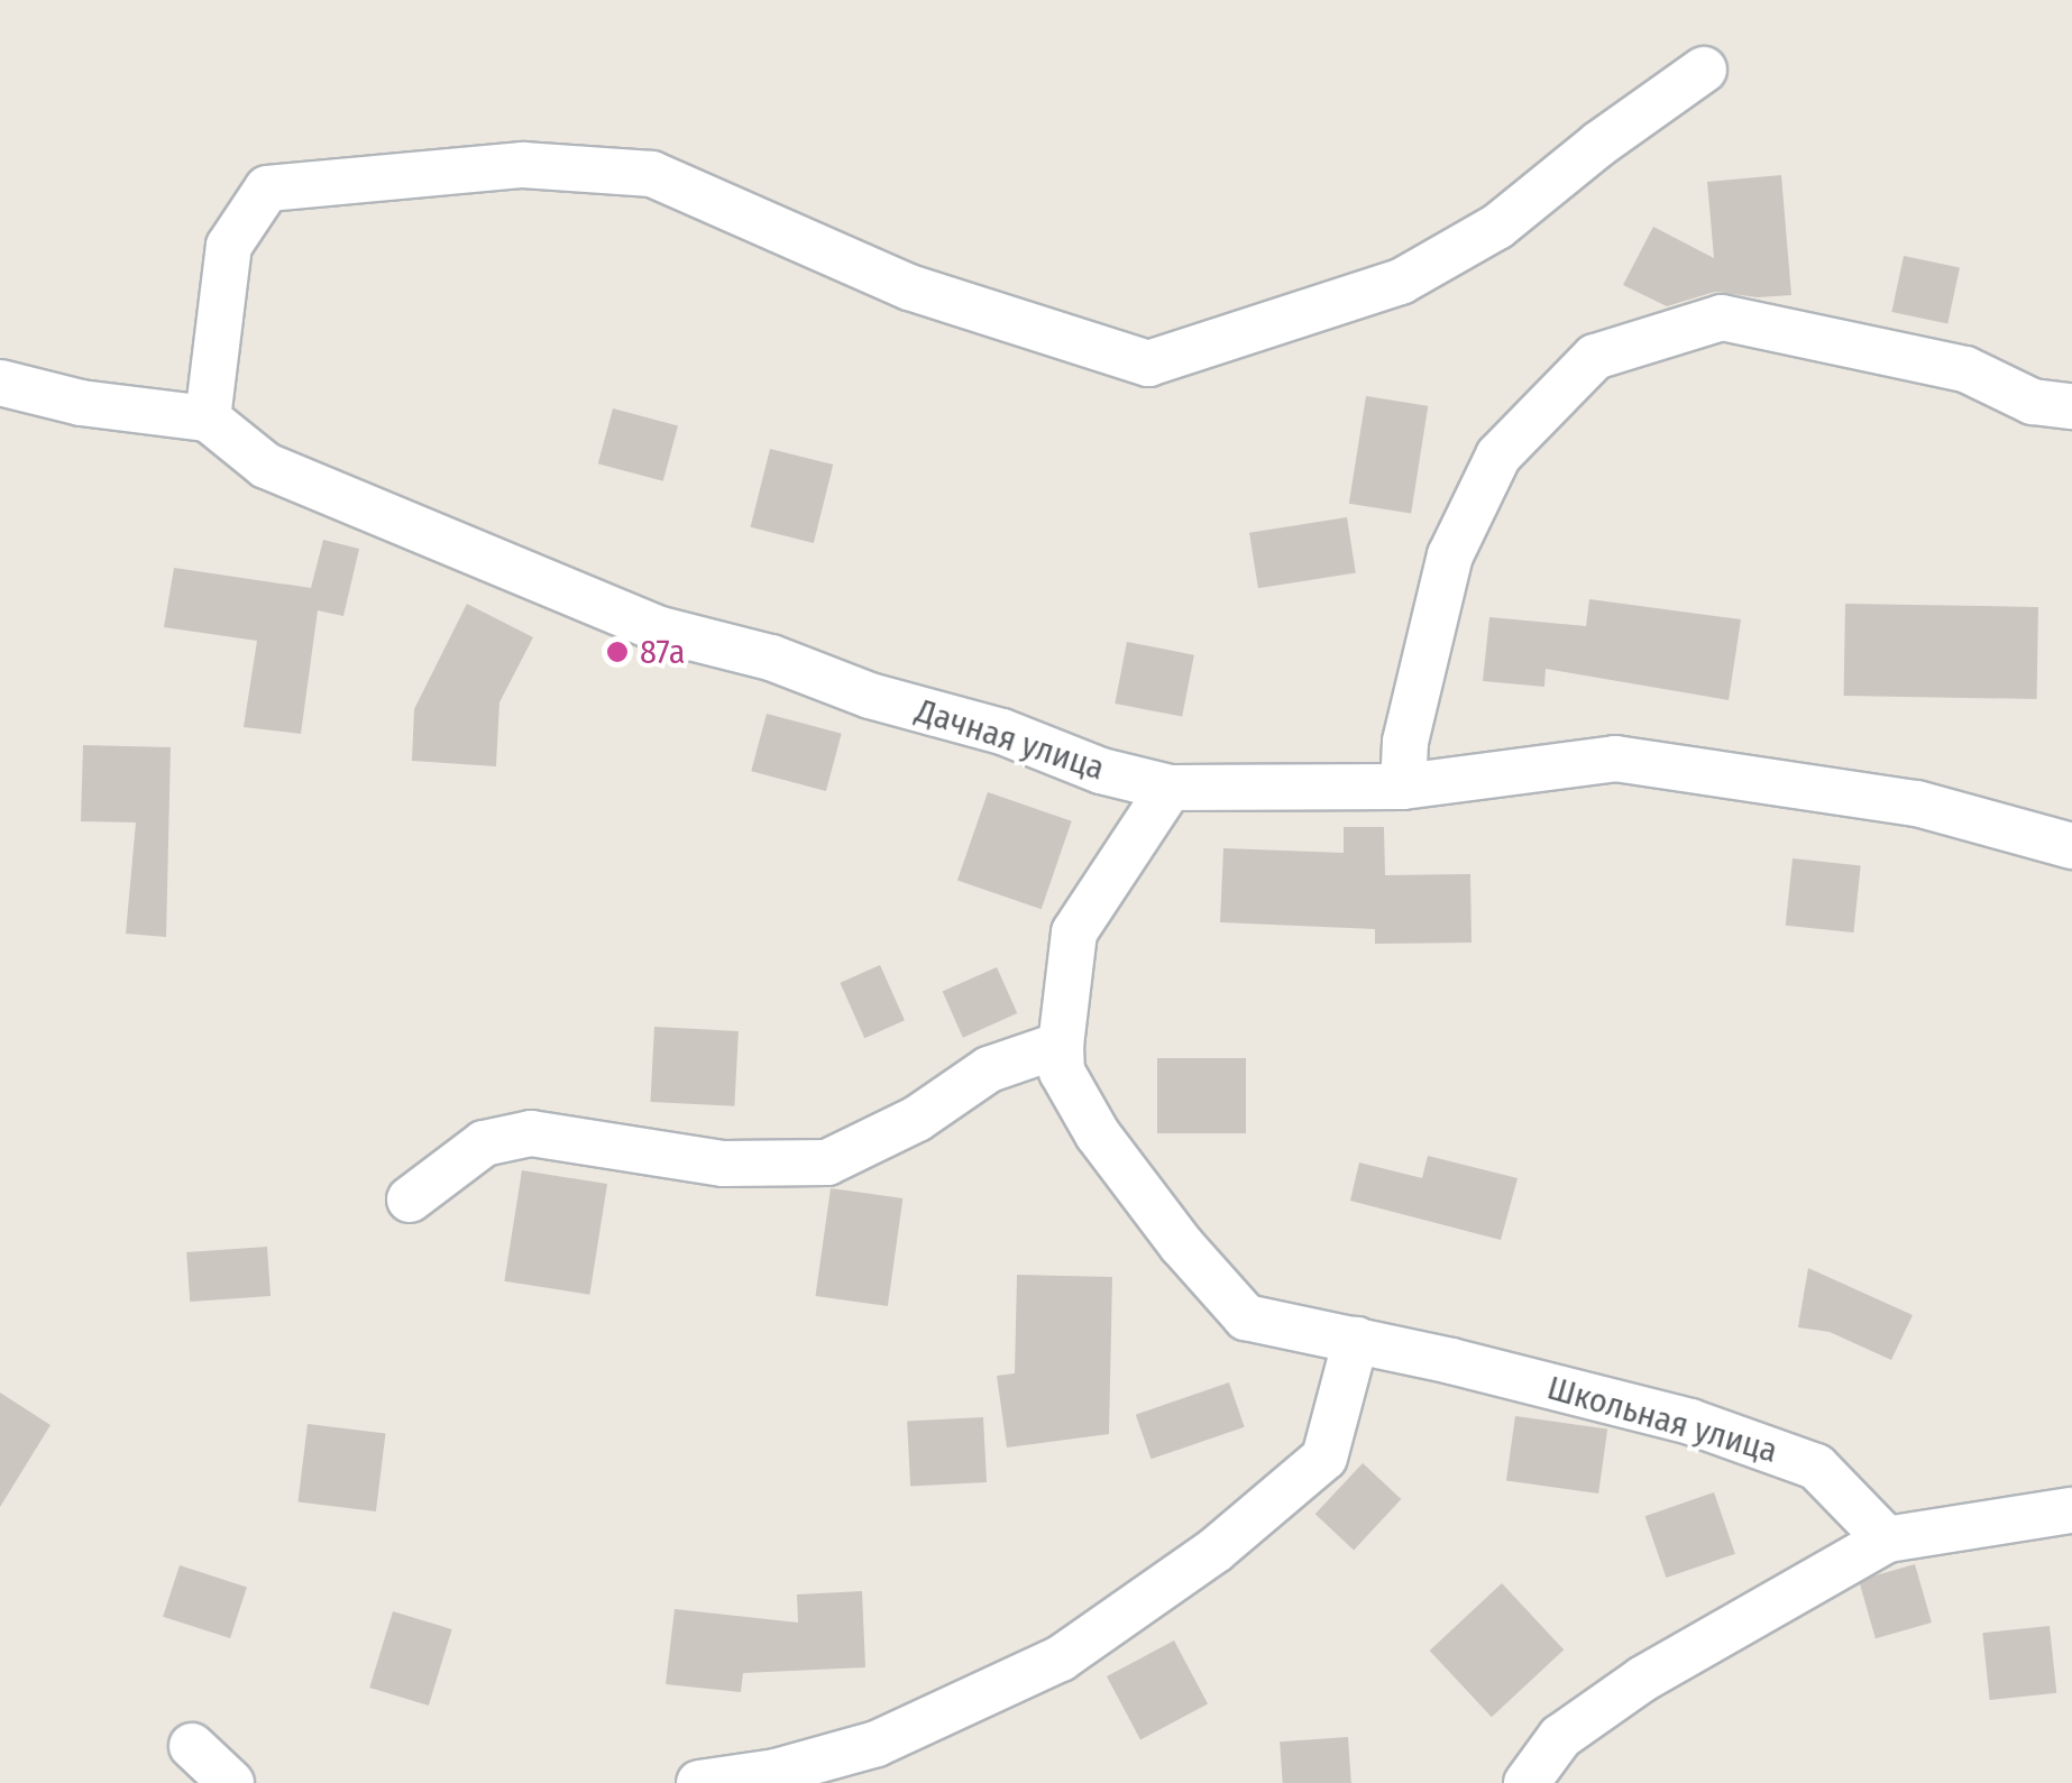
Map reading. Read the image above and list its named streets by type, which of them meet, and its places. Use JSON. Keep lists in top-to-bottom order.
{
  "streets": {
    "street": ["Дачная улица", "Школьная улица"]
  },
  "places": ["87а"]
}
